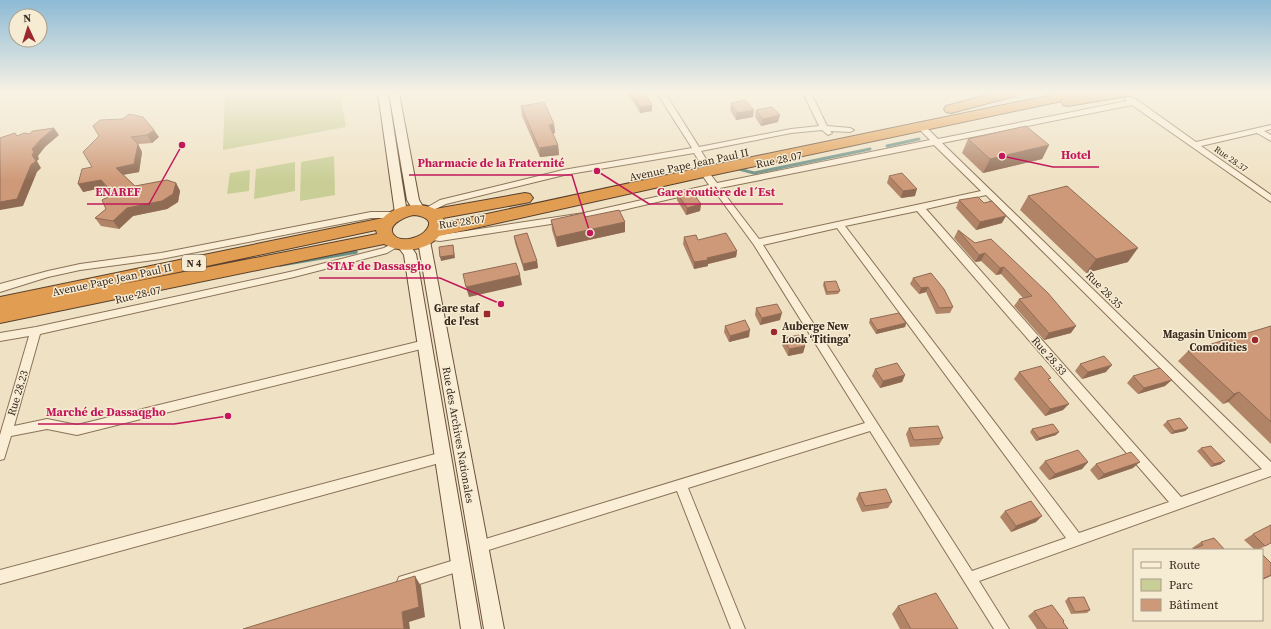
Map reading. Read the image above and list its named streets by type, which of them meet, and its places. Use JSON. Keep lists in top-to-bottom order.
{
  "streets": {
    "highway": ["Avenue Pape Jean Paul II", "N 4"],
    "street": [
      "Rue 28.37",
      "Rue 28.07",
      "Rue 28.35",
      "Rue 28.33",
      "Rue 28.23",
      "Rue des Archives Nationales"
    ]
  },
  "crossings": [
    ["Rue 28.07", "Avenue Pape Jean Paul II"],
    ["Rue 28.07", "Rue 28.35"],
    ["Rue 28.07", "Rue 28.23"],
    ["Rue 28.07", "Rue des Archives Nationales"],
    ["Avenue Pape Jean Paul II", "N 4"],
    ["Avenue Pape Jean Paul II", "Rue des Archives Nationales"],
    ["N 4", "Rue 28.35"]
  ],
  "places": {
    "other": [
      "ENAREF",
      "Hotel",
      "Gare routière de l´Est",
      "Pharmacie de la Fraternité",
      "STAF de Dassasgho",
      "Auberge New Look ‘Titinga’",
      "Magasin Unicom Comodities",
      "Marché de Dassaqgho"
    ],
    "transit": ["Gare staf de l'est"]
  },
  "legend": ["Route", "Parc", "Bâtiment"],
  "north": "top"
}
